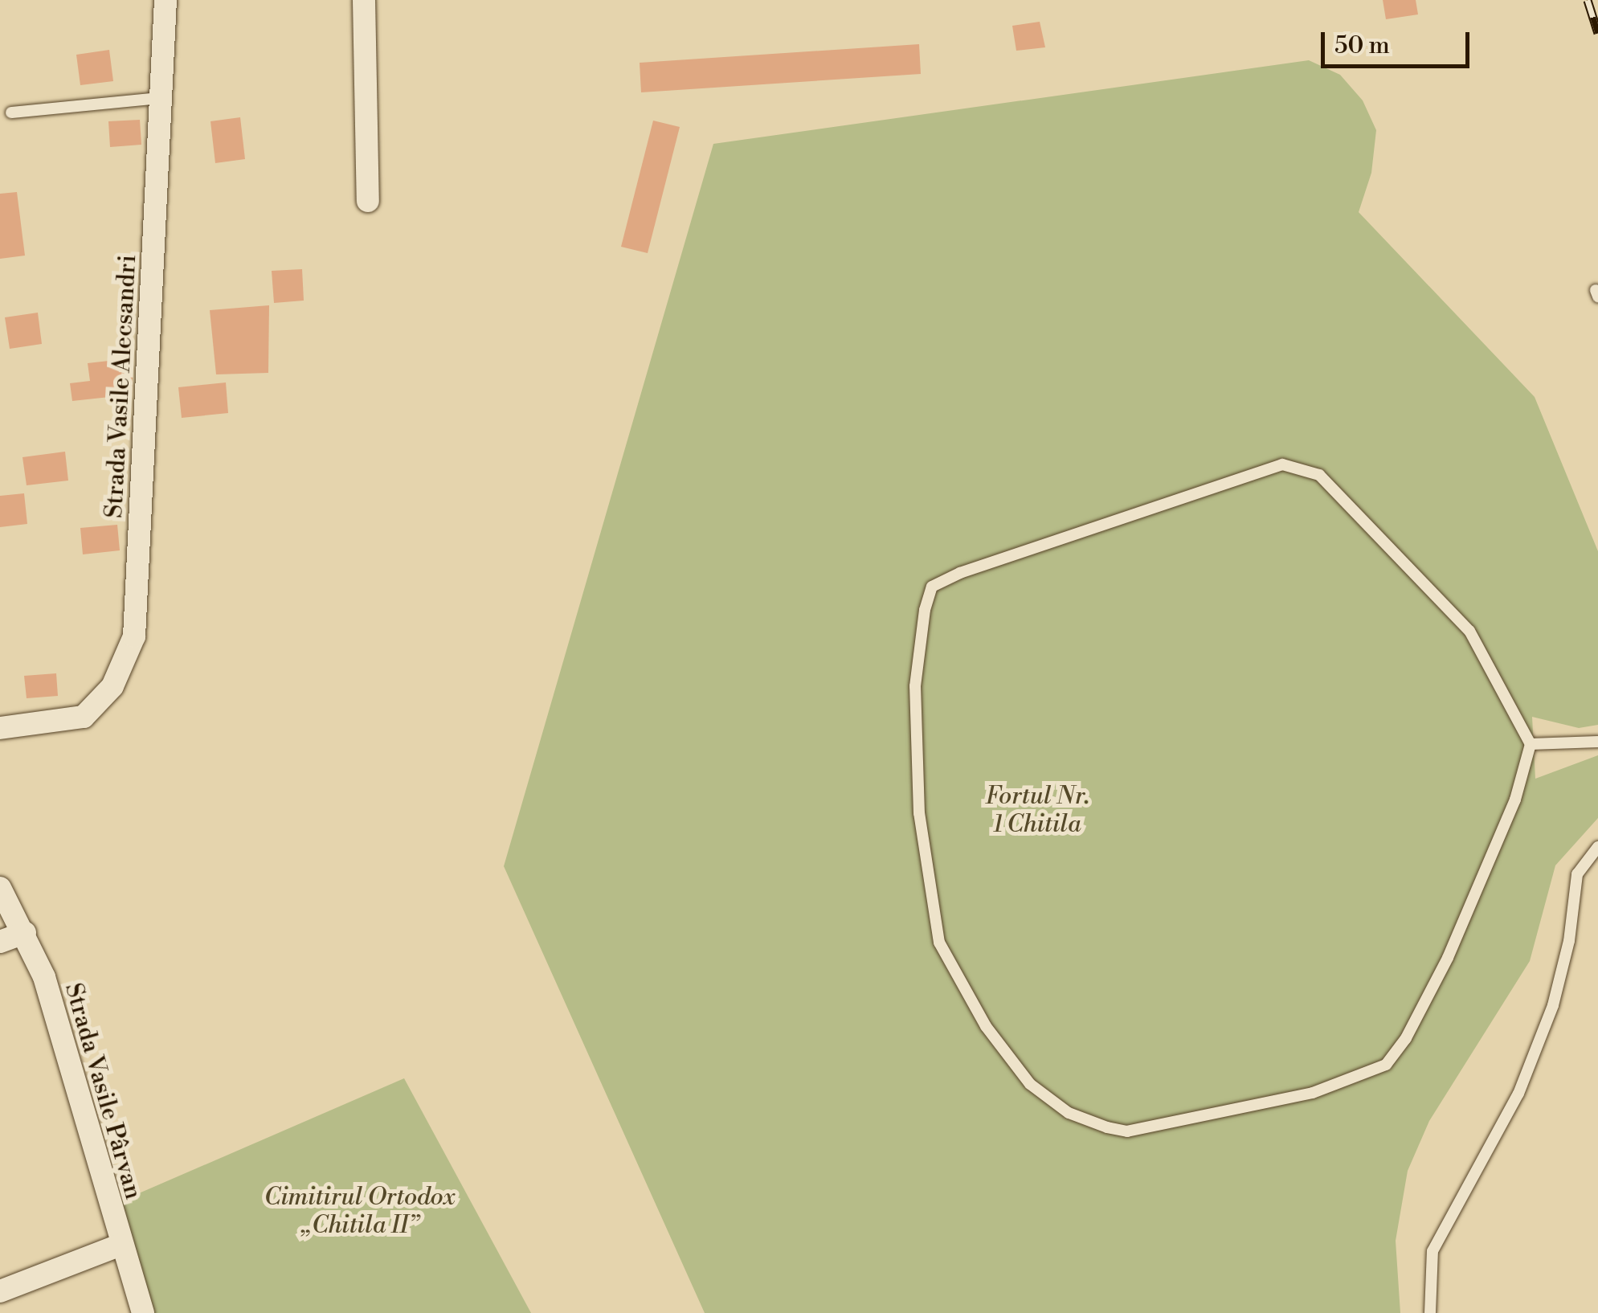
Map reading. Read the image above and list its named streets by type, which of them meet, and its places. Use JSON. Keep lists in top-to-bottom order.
{
  "streets": {
    "street": ["Strada Vasile Alecsandri", "Strada Vasile Pârvan"]
  },
  "parks": ["Fortul Nr. 1 Chitila", "Cimitirul Ortodox „Chitila II”"],
  "scale_bar": "50 m"
}
